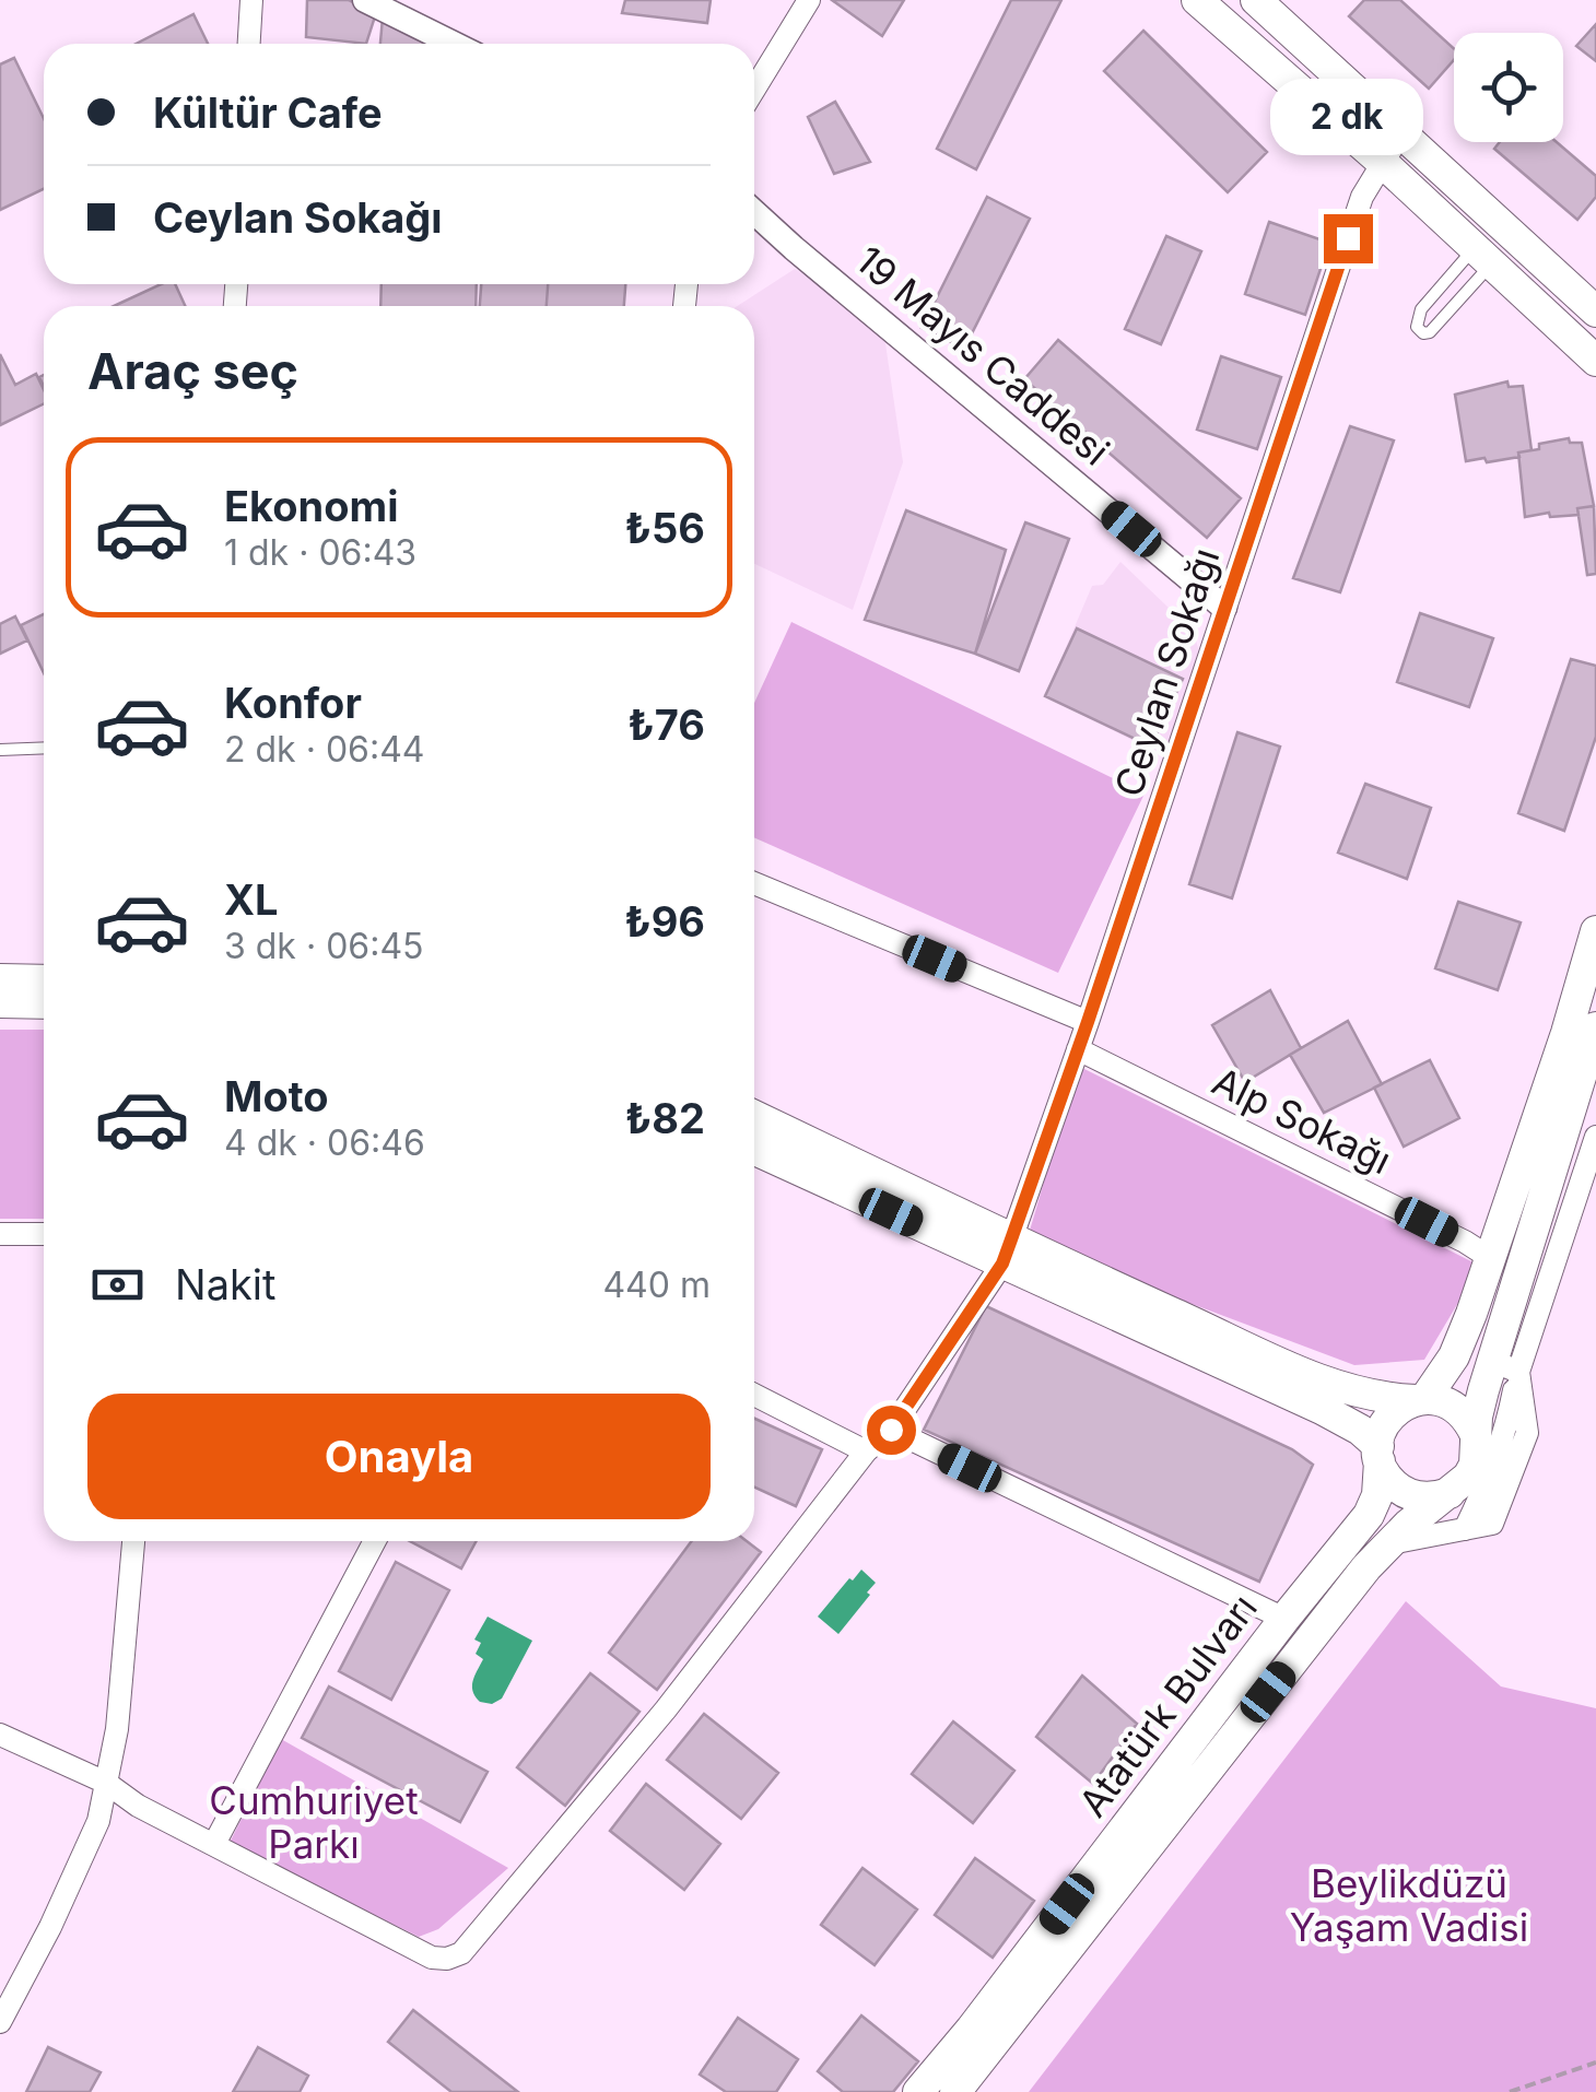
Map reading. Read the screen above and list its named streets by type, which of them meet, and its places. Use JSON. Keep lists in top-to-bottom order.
{
  "streets": {
    "main road": ["Atatürk Bulvarı"],
    "street": ["19 Mayıs Caddesi", "Ceylan Sokağı", "Alp Sokağı"]
  },
  "crossings": [
    ["19 Mayıs Caddesi", "Ceylan Sokağı"],
    ["Ceylan Sokağı", "Alp Sokağı"]
  ],
  "parks": ["Cumhuriyet Parkı", "Beylikdüzü Yaşam Vadisi"],
  "page": {
    "banner": ["Kültür Cafe", "Ceylan Sokağı"],
    "bubble": "2 dk",
    "heading": "Araç seç",
    "list": [
      {
        "name": "Ekonomi",
        "note": "1 dk · 06:43",
        "value": "₺56"
      },
      {
        "name": "Konfor",
        "note": "2 dk · 06:44",
        "value": "₺76"
      },
      {
        "name": "XL",
        "note": "3 dk · 06:45",
        "value": "₺96"
      },
      {
        "name": "Moto",
        "note": "4 dk · 06:46",
        "value": "₺82"
      }
    ],
    "pay": ["Nakit", "440 m"],
    "buttons": "Onayla"
  }
}
